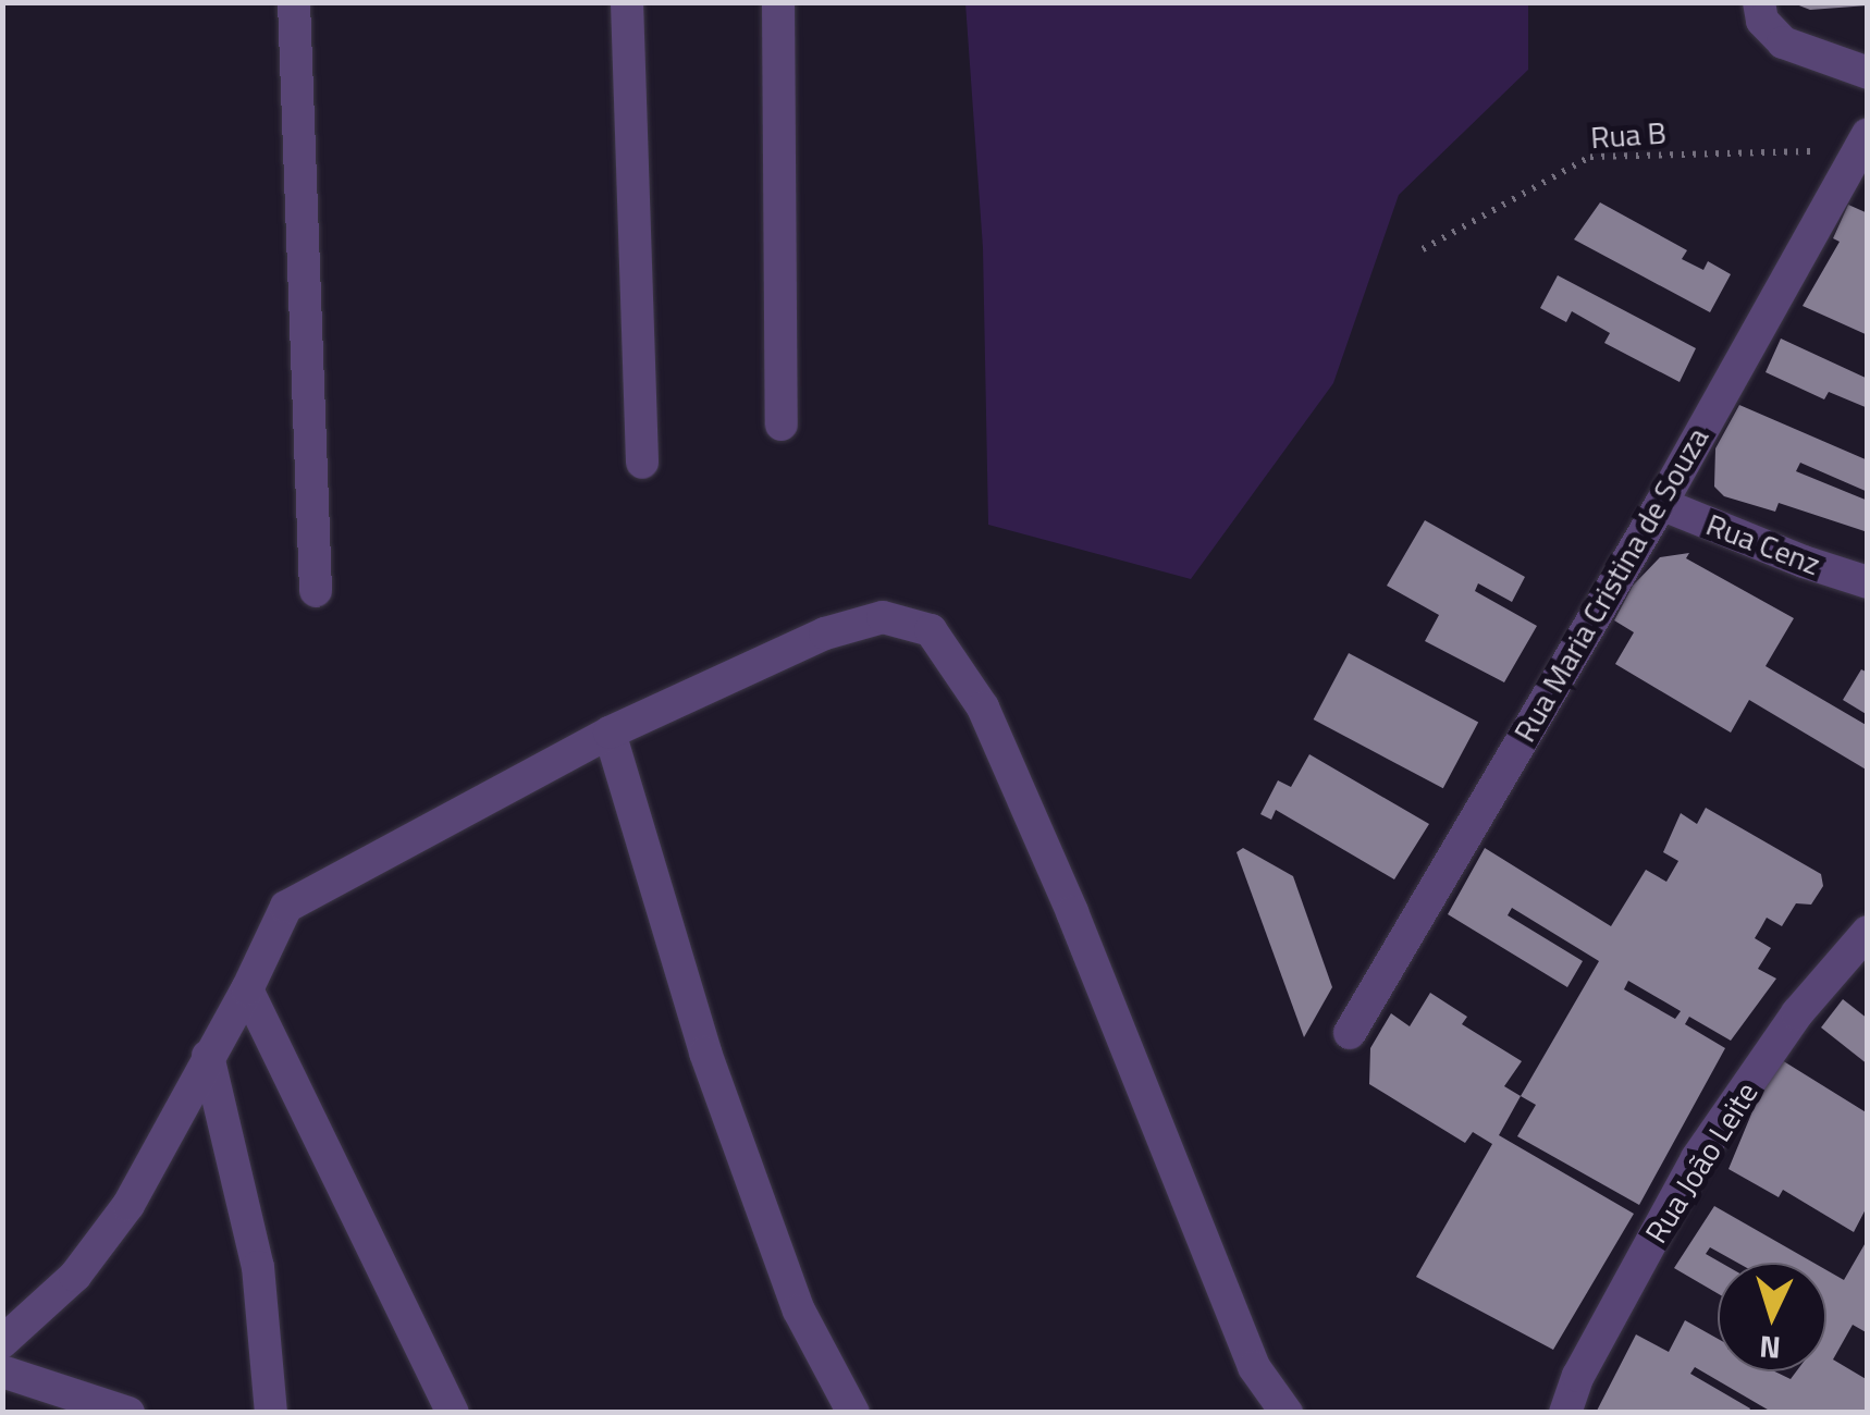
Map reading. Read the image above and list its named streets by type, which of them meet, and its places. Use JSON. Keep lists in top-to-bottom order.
{
  "streets": {
    "street": ["Rua Cenz", "Rua Maria Cristina de Souza", "Rua João Leite"],
    "path": ["Rua B"]
  },
  "crossings": [
    ["Rua B", "Rua Maria Cristina de Souza"],
    ["Rua Cenz", "Rua Maria Cristina de Souza"]
  ],
  "north": "bottom"
}
